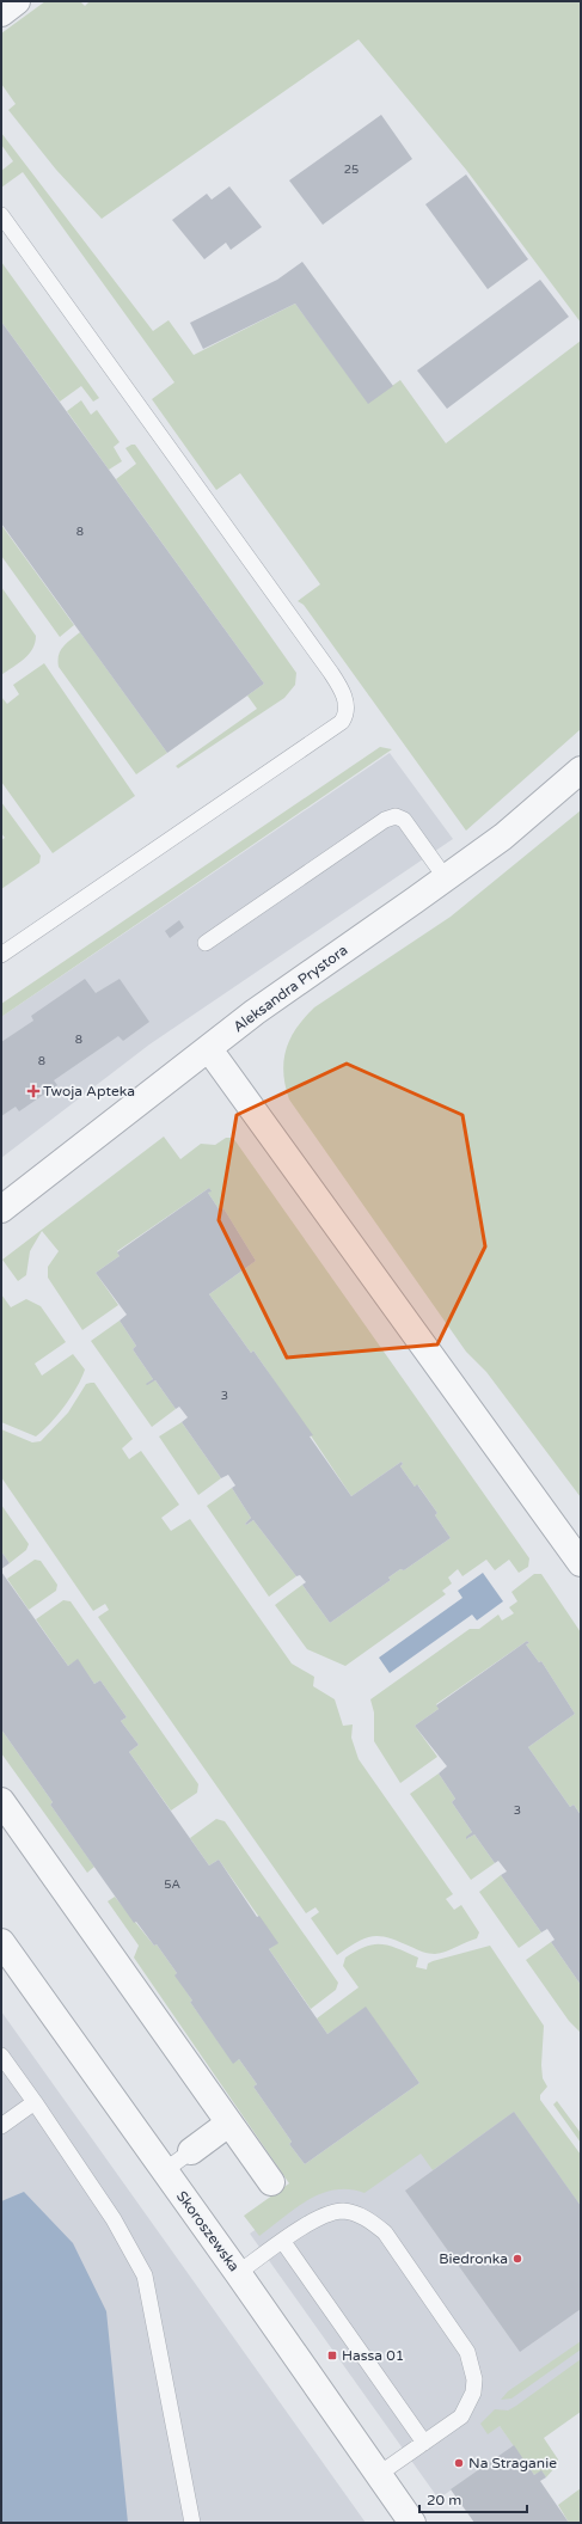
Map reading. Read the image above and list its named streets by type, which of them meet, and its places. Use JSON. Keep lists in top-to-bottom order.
{
  "streets": {
    "street": ["Aleksandra Prystora", "Skoroszewska"]
  },
  "places": {
    "health": ["Twoja Apteka"],
    "other": ["Biedronka", "Na Straganie"],
    "transit": ["Hassa 01"]
  },
  "house_numbers": [
    "25",
    "8",
    "8",
    "8",
    "3",
    "3",
    "5A"
  ],
  "scale_bar": "20 m"
}
